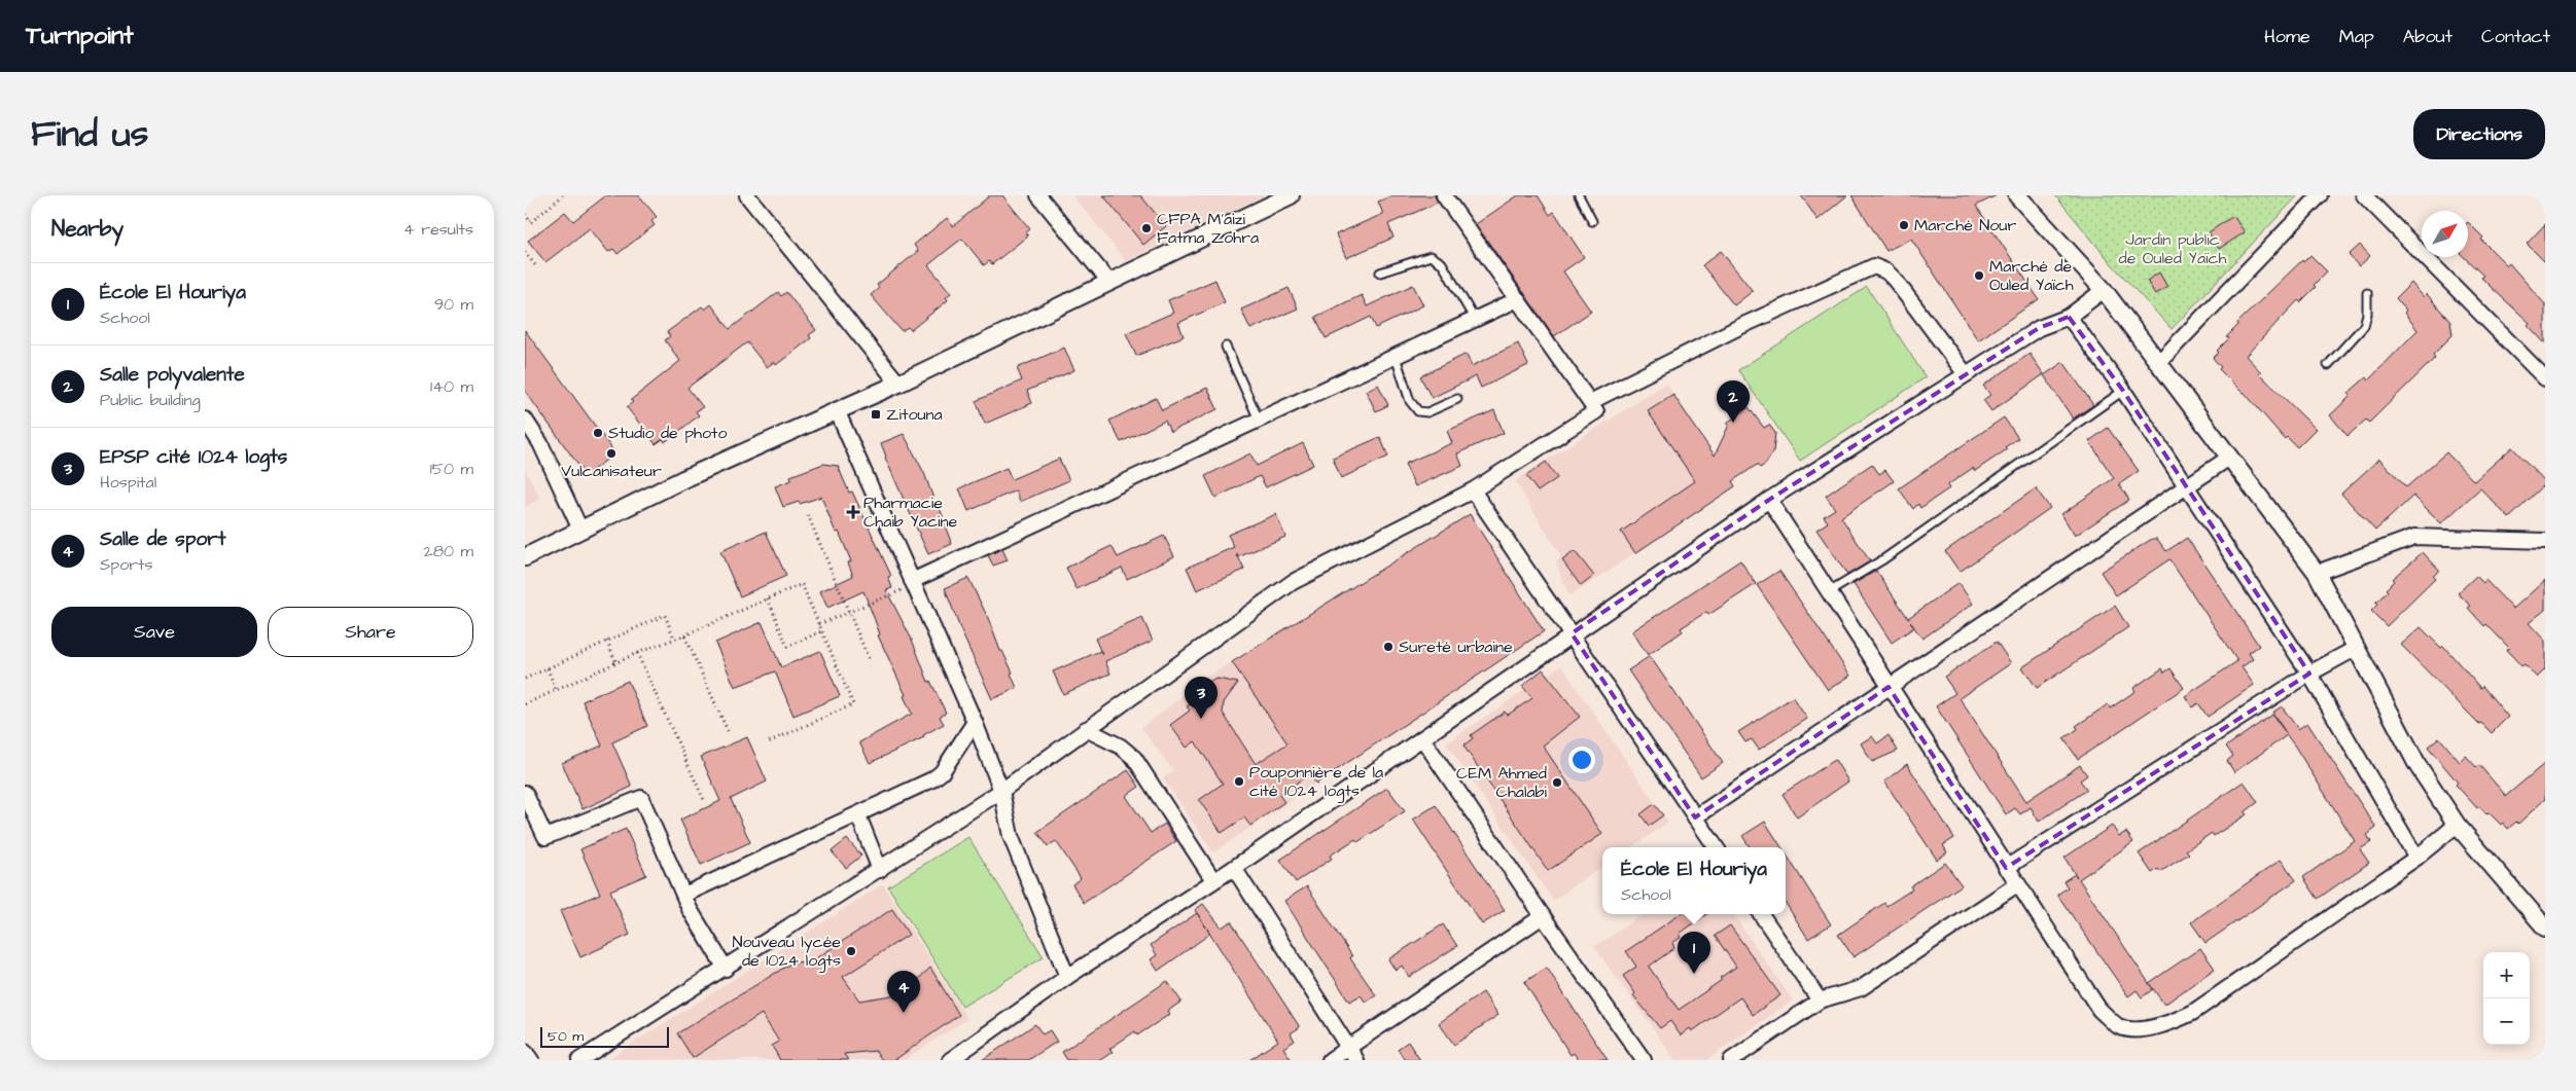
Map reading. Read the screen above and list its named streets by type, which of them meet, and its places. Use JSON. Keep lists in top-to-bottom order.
{
  "parks": ["Jardin public de Ouled Yaïch"],
  "places": {
    "other": [
      "Marché Nour",
      "CFPA M'aizi Fatma Zohra",
      "Marché de Ouled Yaïch",
      "Studio de photo",
      "Vulcanisateur",
      "Sureté urbaine",
      "Pouponnière de la cité 1024 logts",
      "CEM Ahmed Chalabi",
      "Nouveau lycée de 1024 logts"
    ],
    "transit": ["Zitouna"],
    "health": ["Pharmacie Chaib Yacine"]
  },
  "scale_bar": "50 m",
  "north": "top right",
  "page": {
    "header": "Turnpoint",
    "nav": [
      "Home",
      "Map",
      "About",
      "Contact"
    ],
    "title": "Find us",
    "buttons": [
      "Directions",
      ["Save", "Share"]
    ],
    "heading": ["Nearby", "4 results"],
    "list": [
      {
        "mark": "1",
        "name": "École El Houriya",
        "note": "School",
        "value": "90 m"
      },
      {
        "mark": "2",
        "name": "Salle polyvalente",
        "note": "Public building",
        "value": "140 m"
      },
      {
        "mark": "3",
        "name": "EPSP cité 1024 logts",
        "note": "Hospital",
        "value": "150 m"
      },
      {
        "mark": "4",
        "name": "Salle de sport",
        "note": "Sports",
        "value": "280 m"
      }
    ],
    "pins": [
      "2",
      "3",
      "1",
      "4"
    ],
    "popup": ["École El Houriya", "School"],
    "map_buttons": ["+", "−"],
    "scale": "50 m"
  }
}
